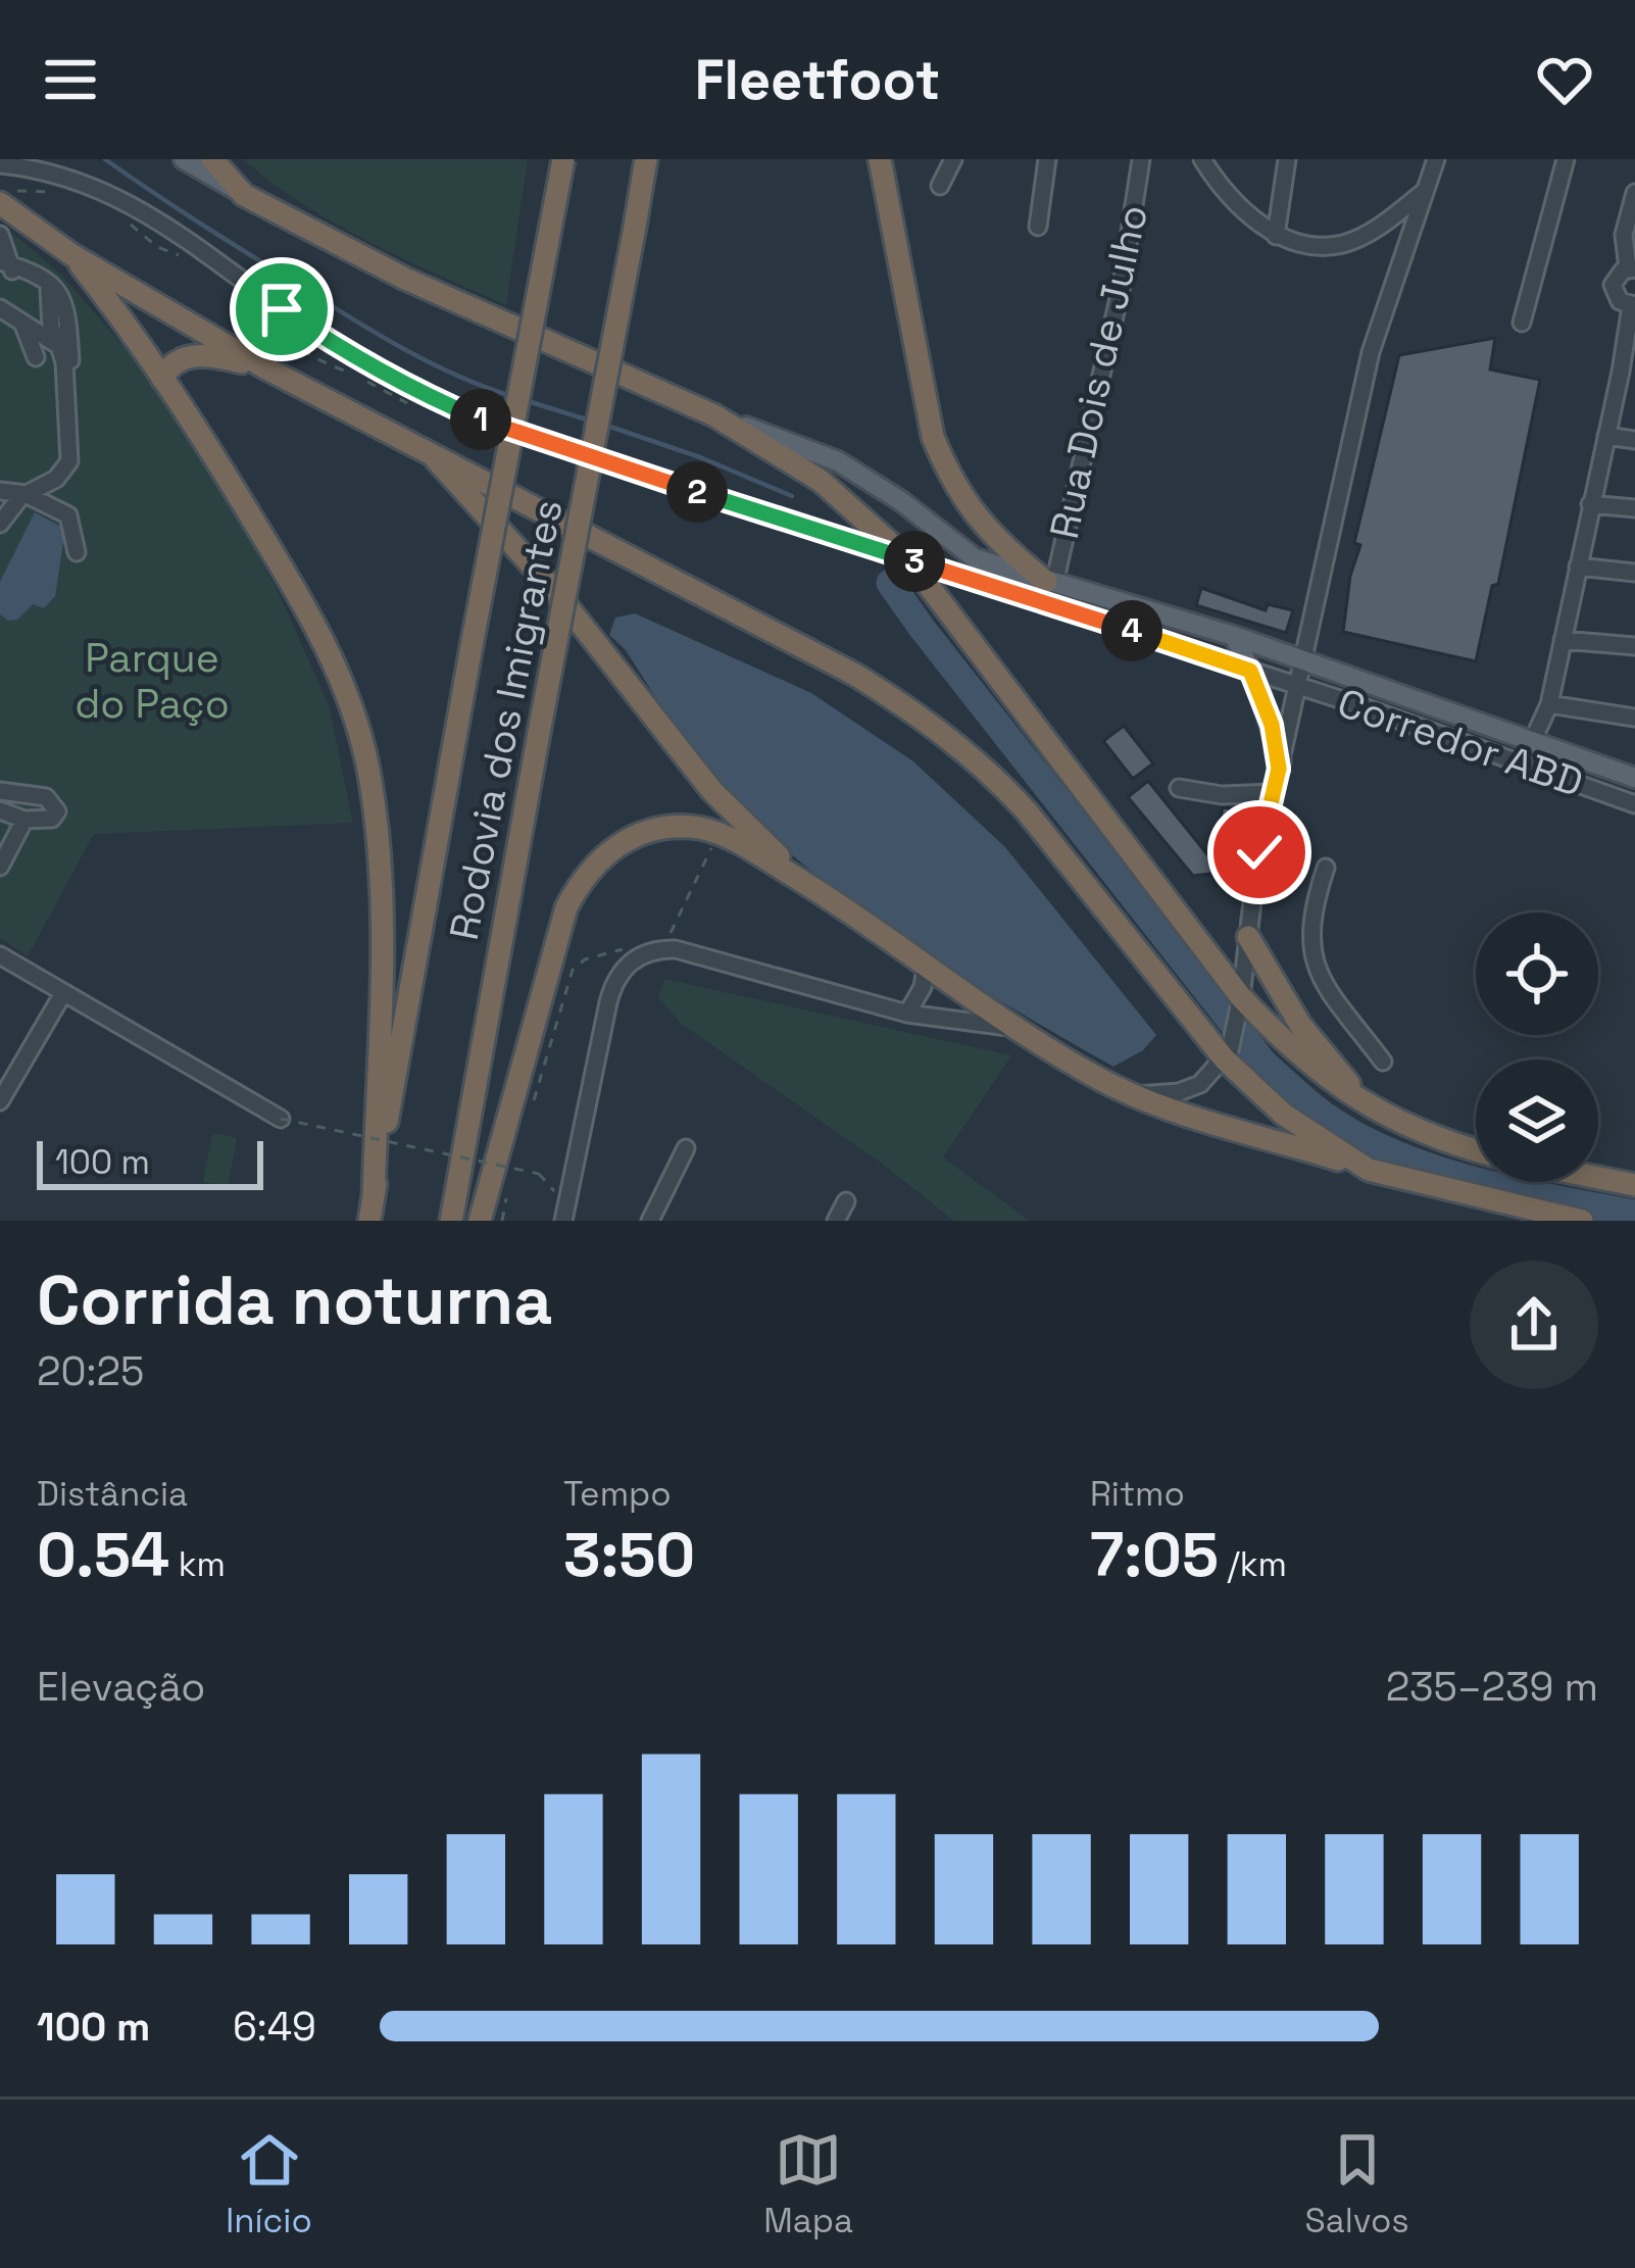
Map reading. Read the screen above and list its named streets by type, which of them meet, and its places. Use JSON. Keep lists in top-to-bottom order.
{
  "streets": {
    "highway": ["Rodovia dos Imigrantes"],
    "street": ["Rua Dois de Julho", "Corredor ABD"]
  },
  "parks": ["Parque do Paço"],
  "scale_bar": "100 m",
  "page": {
    "header": "Fleetfoot",
    "pins": [
      "1",
      "2",
      "3",
      "4"
    ],
    "scale": "100 m",
    "heading": ["Corrida noturna", "20:25"],
    "stats": [
      ["Distância", "0.54 km"],
      ["Tempo", "3:50"],
      ["Ritmo", "7:05 /km"]
    ],
    "chart": ["Elevação", "235–239 m"],
    "list": [
      {
        "name": "100 m",
        "note": "6:49"
      }
    ],
    "tabs": ["Início", "Mapa", "Salvos"]
  }
}
